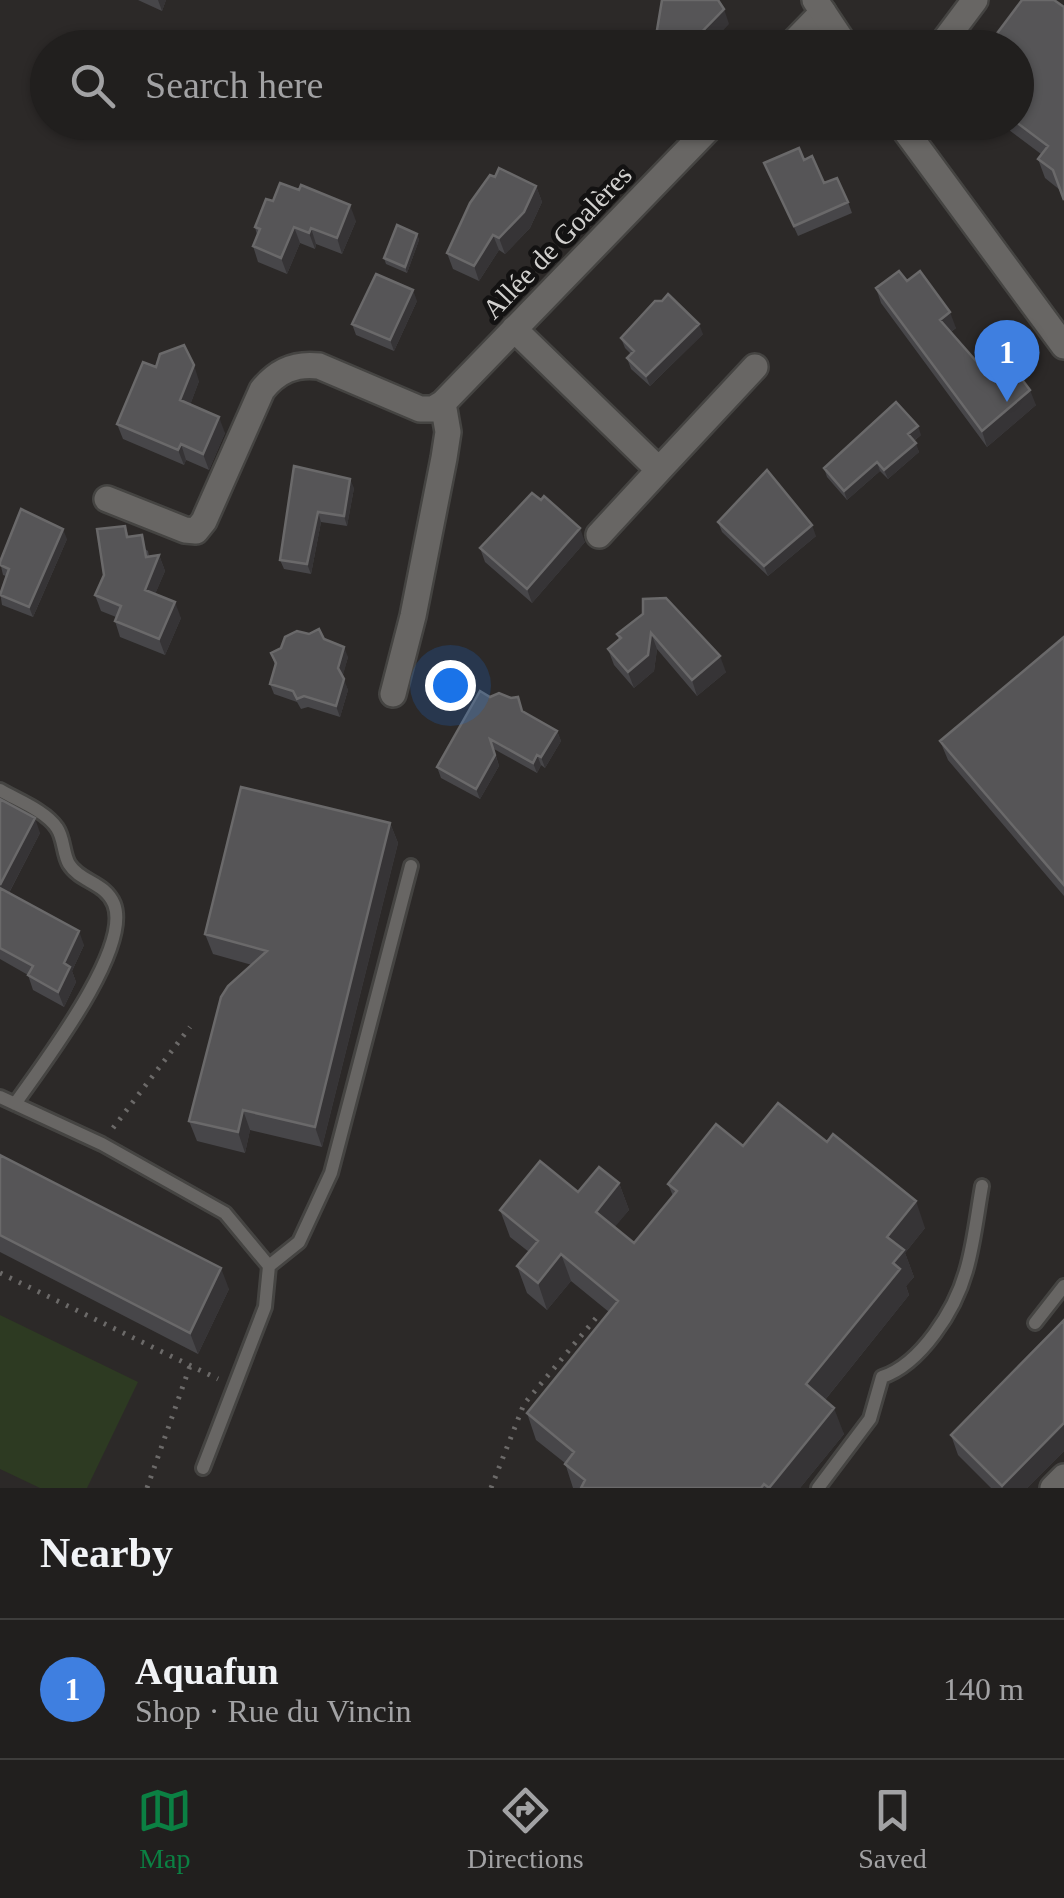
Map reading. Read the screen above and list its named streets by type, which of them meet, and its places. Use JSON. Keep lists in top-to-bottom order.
{
  "streets": {
    "street": ["Allée de Goalères"]
  },
  "page": {
    "search": "Search here",
    "pins": "1",
    "heading": "Nearby",
    "list": [
      {
        "mark": "1",
        "name": "Aquafun",
        "note": "Shop · Rue du Vincin",
        "value": "140 m"
      }
    ],
    "nav": ["Map", "Directions", "Saved"]
  }
}
